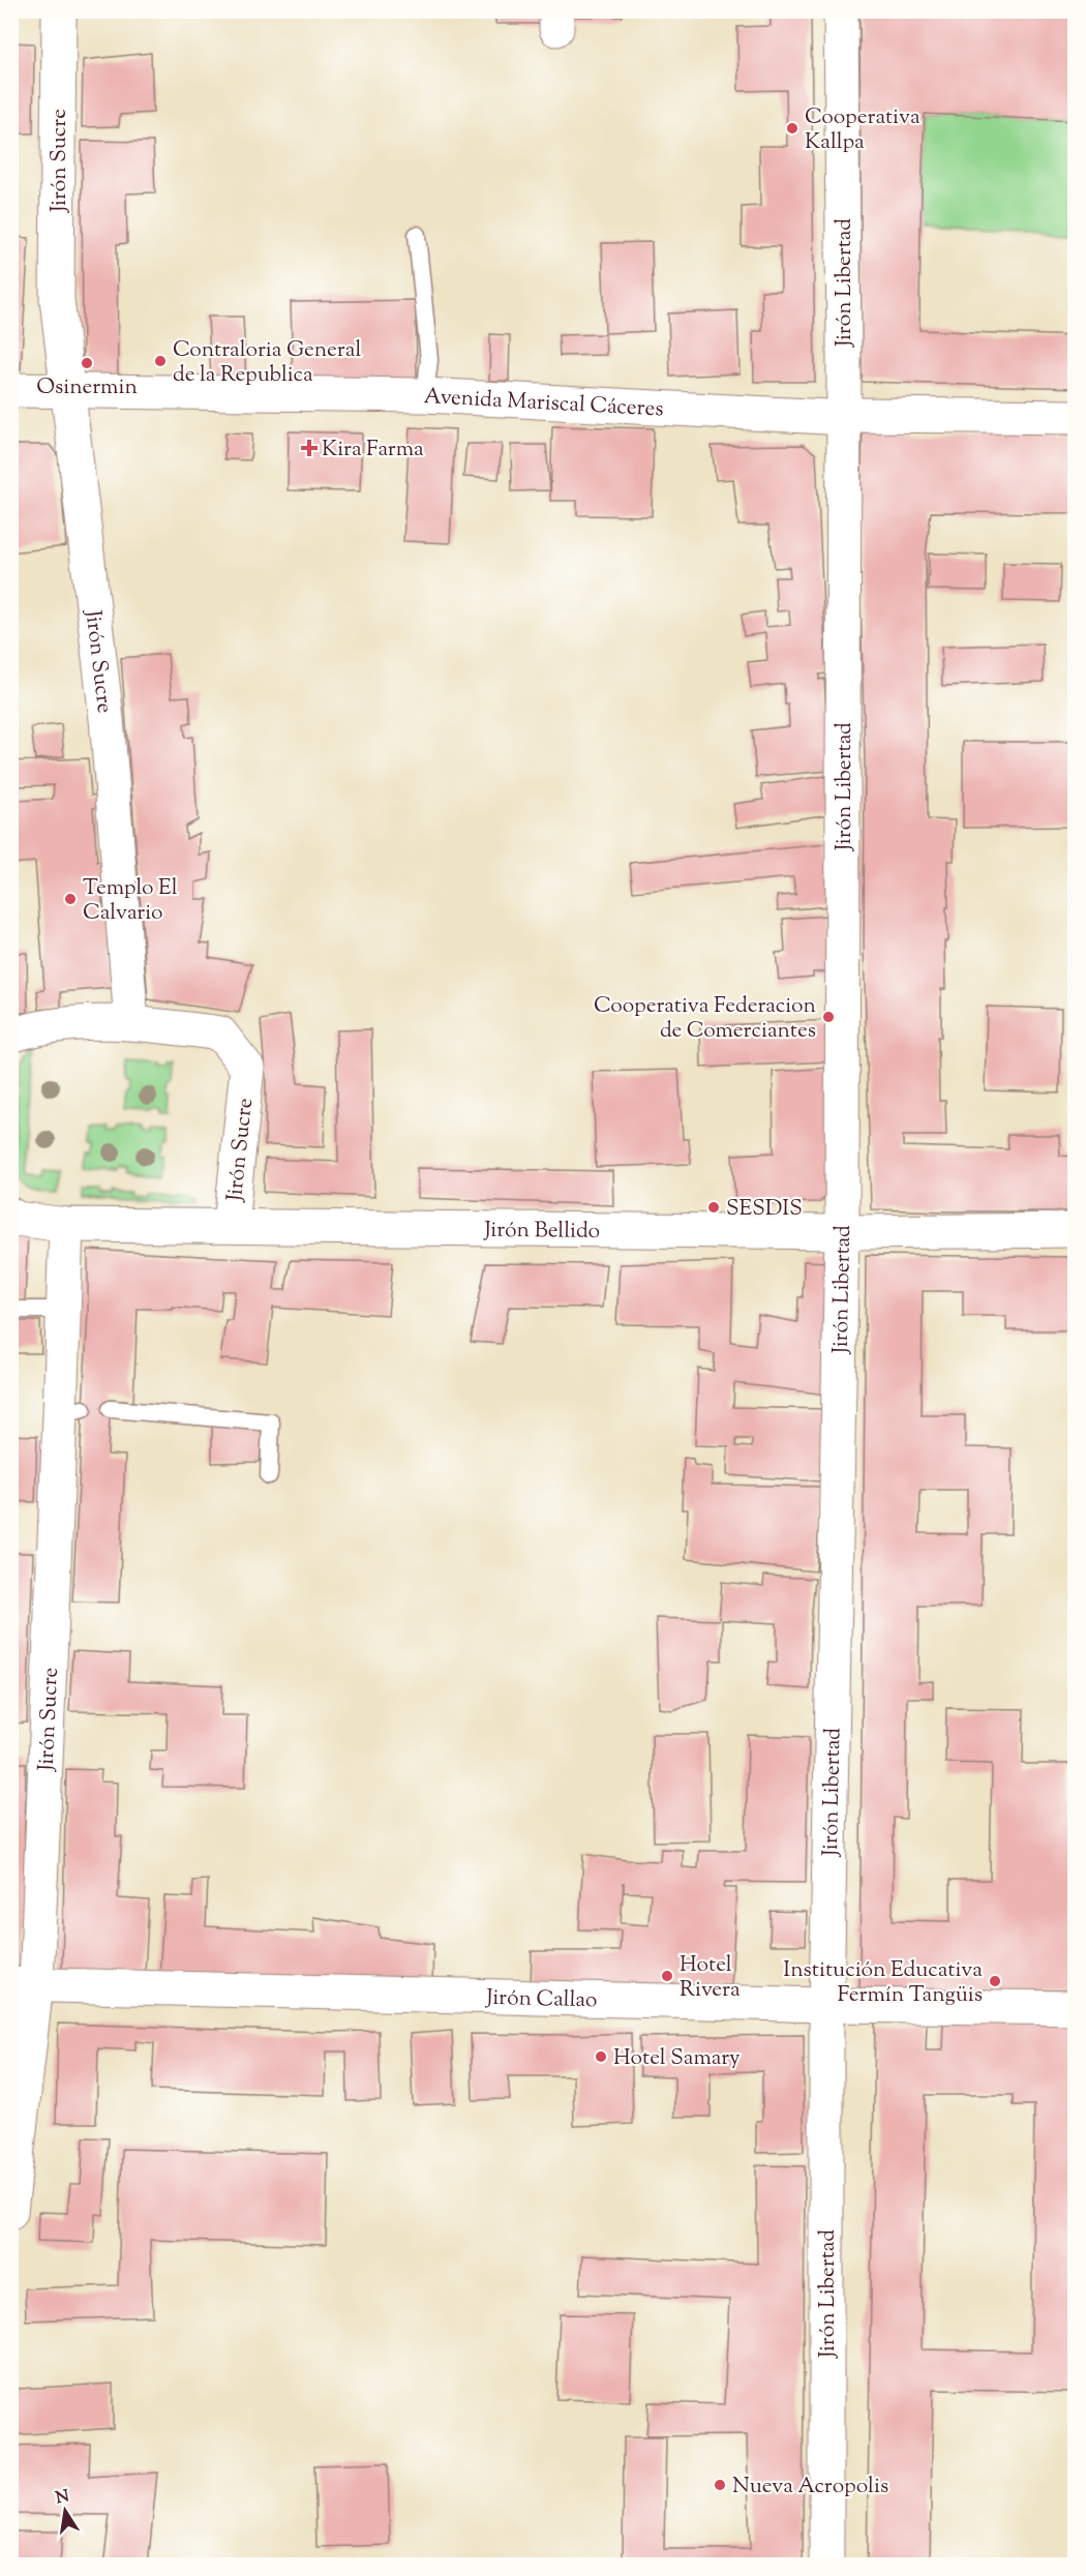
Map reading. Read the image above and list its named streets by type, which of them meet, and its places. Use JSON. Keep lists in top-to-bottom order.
{
  "streets": {
    "street": [
      "Jirón Sucre",
      "Jirón Libertad",
      "Avenida Mariscal Cáceres",
      "Jirón Bellido",
      "Jirón Callao"
    ]
  },
  "crossings": [
    ["Jirón Sucre", "Avenida Mariscal Cáceres"],
    ["Jirón Sucre", "Jirón Bellido"],
    ["Jirón Sucre", "Jirón Callao"],
    ["Jirón Libertad", "Avenida Mariscal Cáceres"],
    ["Jirón Libertad", "Jirón Bellido"],
    ["Jirón Libertad", "Jirón Callao"]
  ],
  "places": {
    "other": [
      "Cooperativa Kallpa",
      "Contraloria General de la Republica",
      "Osinermin",
      "Templo El Calvario",
      "Cooperativa Federacion de Comerciantes",
      "SESDIS",
      "Hotel Rivera",
      "Institución Educativa Fermín Tangüis",
      "Hotel Samary",
      "Nueva Acropolis"
    ],
    "health": ["Kira Farma"]
  },
  "north": "top"
}
